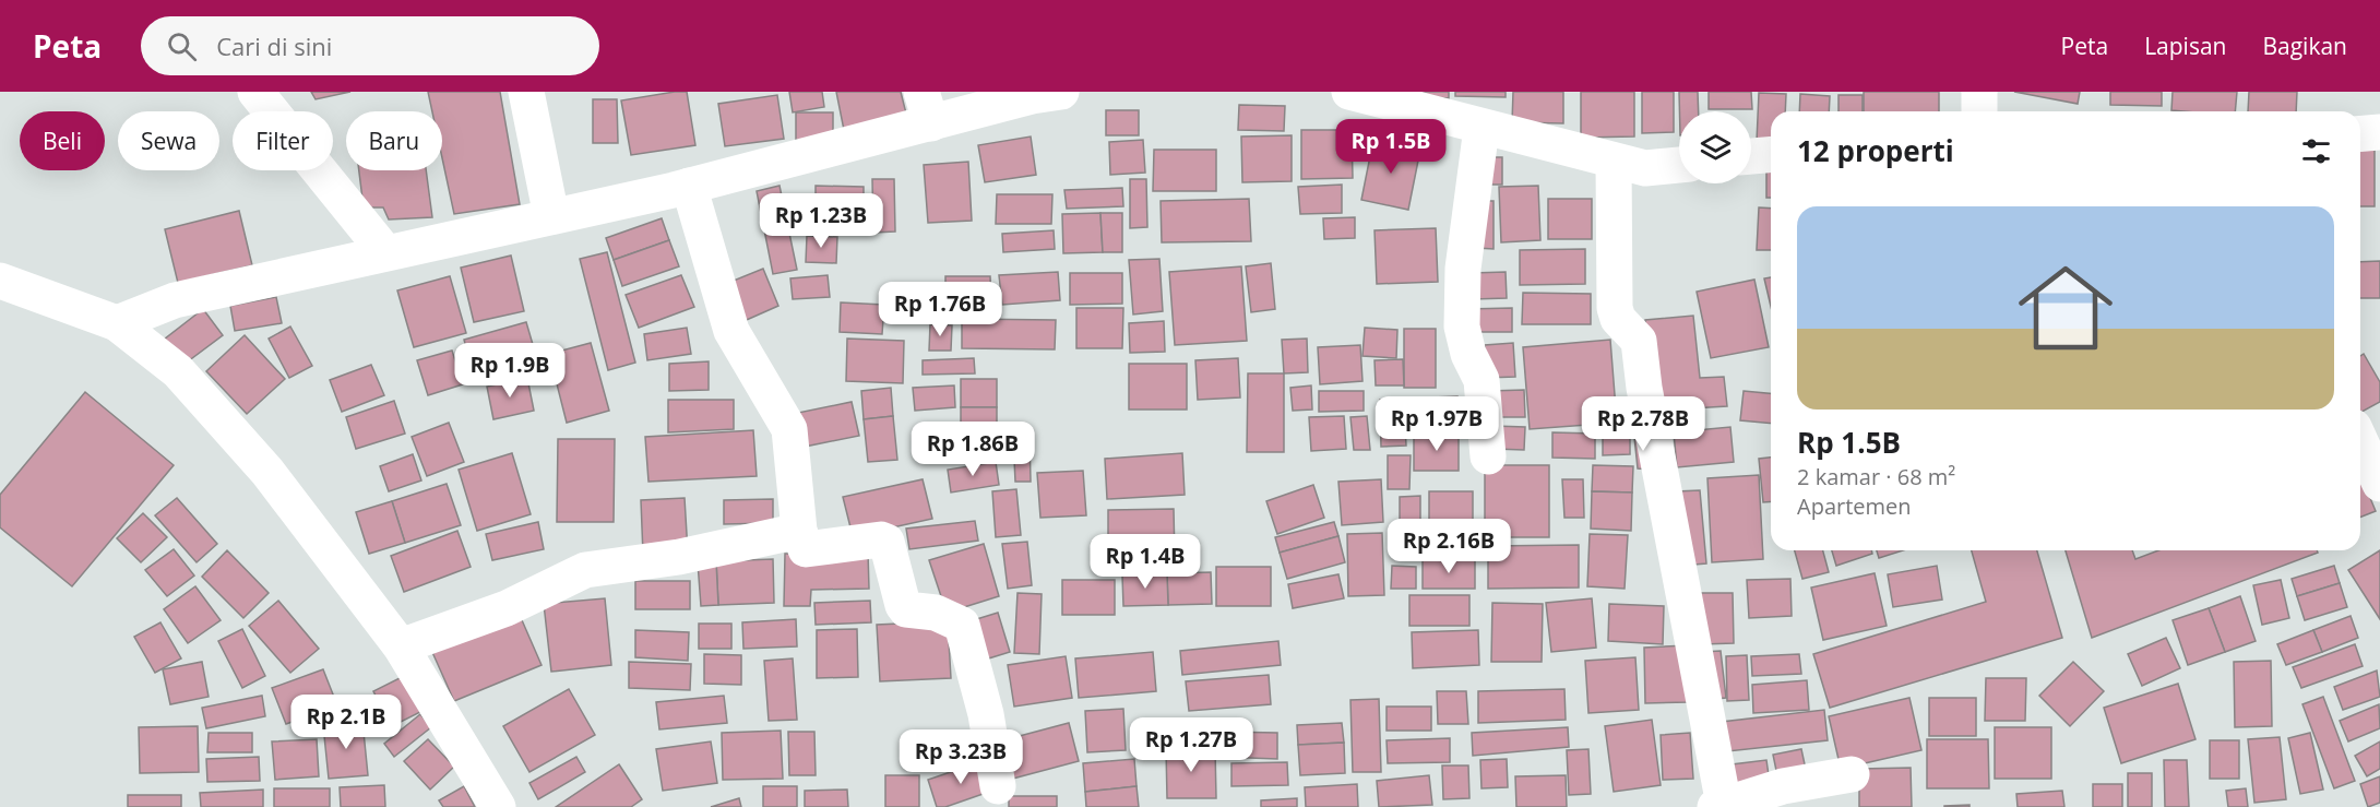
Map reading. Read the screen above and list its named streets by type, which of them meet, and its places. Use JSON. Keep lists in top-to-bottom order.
{
  "page": {
    "header": "Peta",
    "search": "Cari di sini",
    "nav": ["Peta", "Lapisan", "Bagikan"],
    "chip": [
      "Beli",
      "Sewa",
      "Filter",
      "Baru"
    ],
    "heading": "12 properti",
    "price": [
      "Rp 1.5B",
      "Rp 1.23B",
      "Rp 1.76B",
      "Rp 1.9B",
      "Rp 1.97B",
      "Rp 2.78B",
      "Rp 1.86B",
      "Rp 2.16B",
      "Rp 1.4B",
      "Rp 2.1B",
      "Rp 1.27B",
      "Rp 3.23B"
    ],
    "list": [
      {
        "name": "Rp 1.5B",
        "note": "2 kamar · 68 m² · Apartemen"
      }
    ]
  }
}
